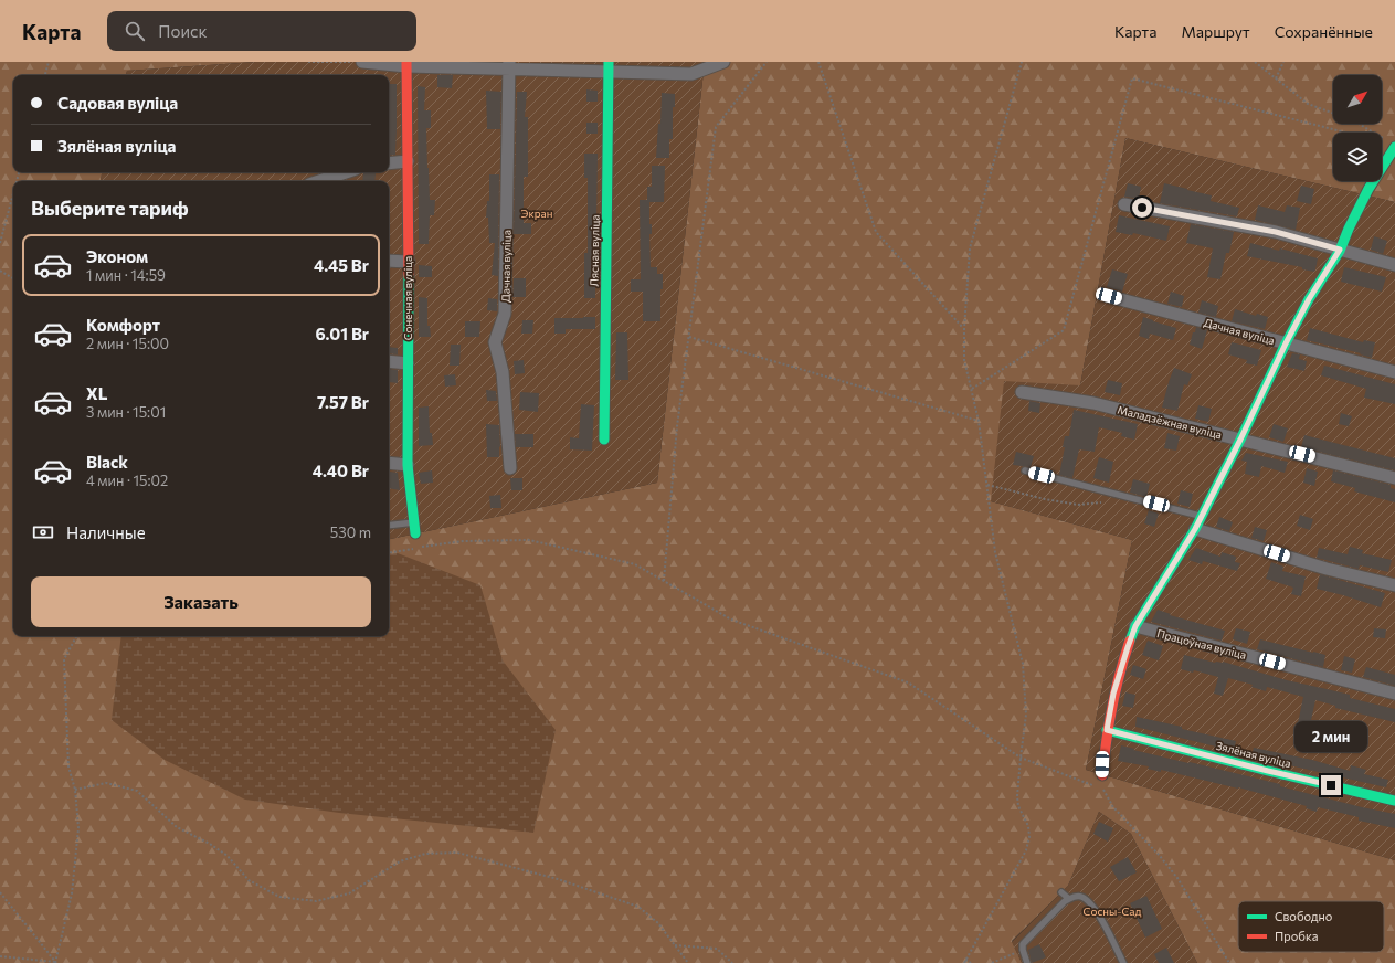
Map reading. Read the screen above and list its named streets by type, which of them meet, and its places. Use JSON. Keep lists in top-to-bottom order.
{
  "streets": {
    "street": [
      "Лясная вуліца",
      "Дачная вуліца",
      "Сонечная вуліца",
      "Маладзёжная вуліца",
      "Працоўная вуліца",
      "Зялёная вуліца"
    ]
  },
  "parks": ["Экран", "Сосны-Сад"],
  "legend": ["Свободно", "Пробка"],
  "north": "top right",
  "page": {
    "header": "Карта",
    "search": "Поиск",
    "nav": ["Карта", "Маршрут", "Сохранённые"],
    "banner": ["Садовая вуліца", "Зялёная вуліца"],
    "heading": "Выберите тариф",
    "list": [
      {
        "name": "Эконом",
        "note": "1 мин · 14:59",
        "value": "4.45 Br"
      },
      {
        "name": "Комфорт",
        "note": "2 мин · 15:00",
        "value": "6.01 Br"
      },
      {
        "name": "XL",
        "note": "3 мин · 15:01",
        "value": "7.57 Br"
      },
      {
        "name": "Black",
        "note": "4 мин · 15:02",
        "value": "4.40 Br"
      }
    ],
    "pay": ["Наличные", "530 m"],
    "buttons": "Заказать",
    "bubble": "2 мин"
  }
}
